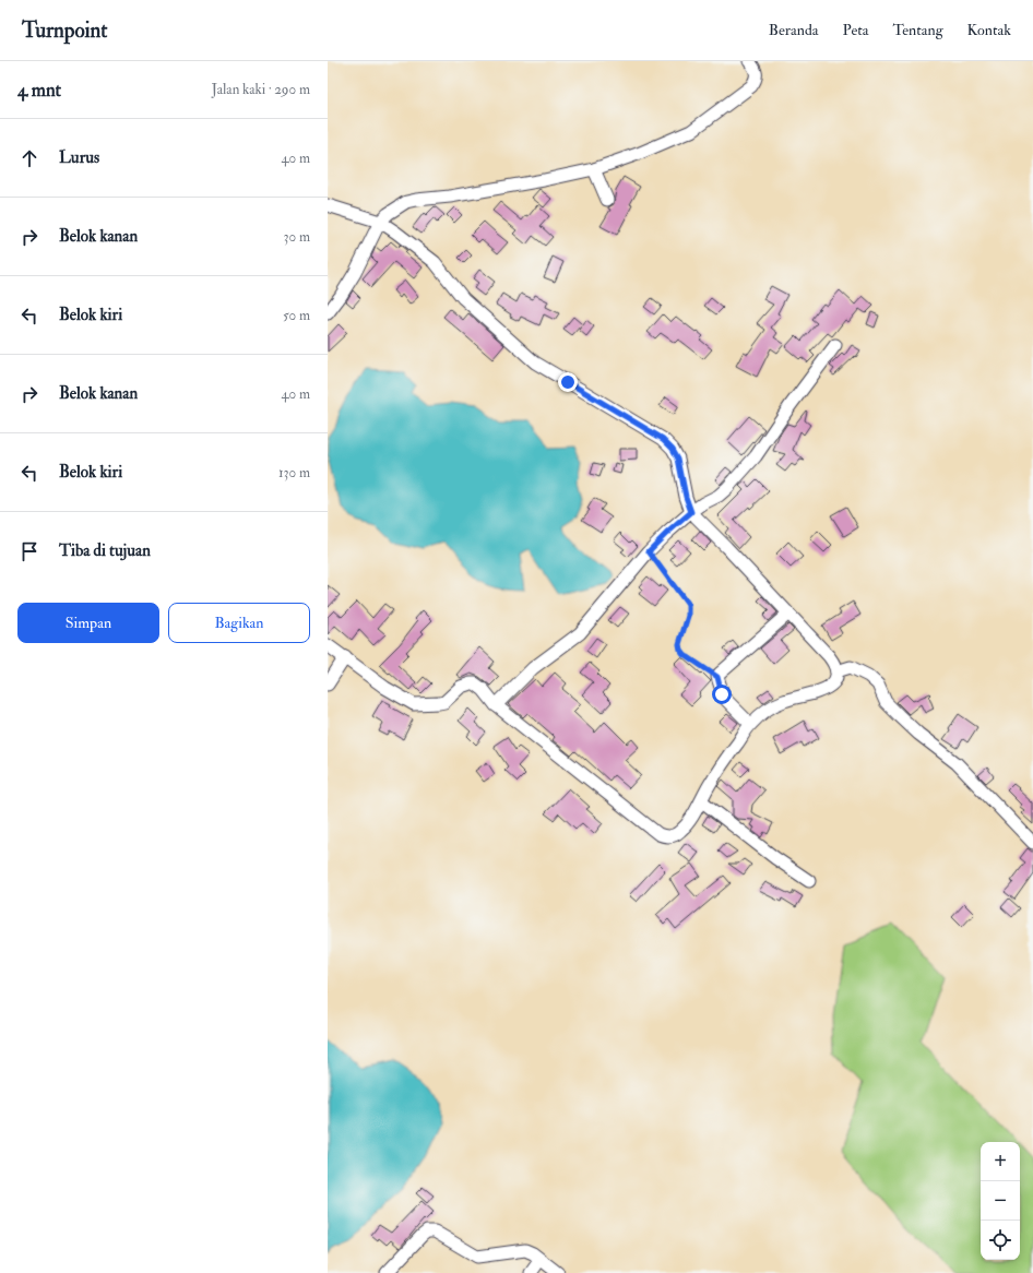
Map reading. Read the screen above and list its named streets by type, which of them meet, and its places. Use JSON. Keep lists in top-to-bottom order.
{
  "page": {
    "header": "Turnpoint",
    "nav": [
      "Beranda",
      "Peta",
      "Tentang",
      "Kontak"
    ],
    "heading": ["4 mnt", "Jalan kaki · 290 m"],
    "list": [
      ["Lurus", "40 m"],
      ["Belok kanan", "30 m"],
      ["Belok kiri", "50 m"],
      ["Belok kanan", "40 m"],
      ["Belok kiri", "130 m"],
      "Tiba di tujuan"
    ],
    "buttons": ["Simpan", "Bagikan"],
    "map_buttons": ["+", "−"]
  }
}
